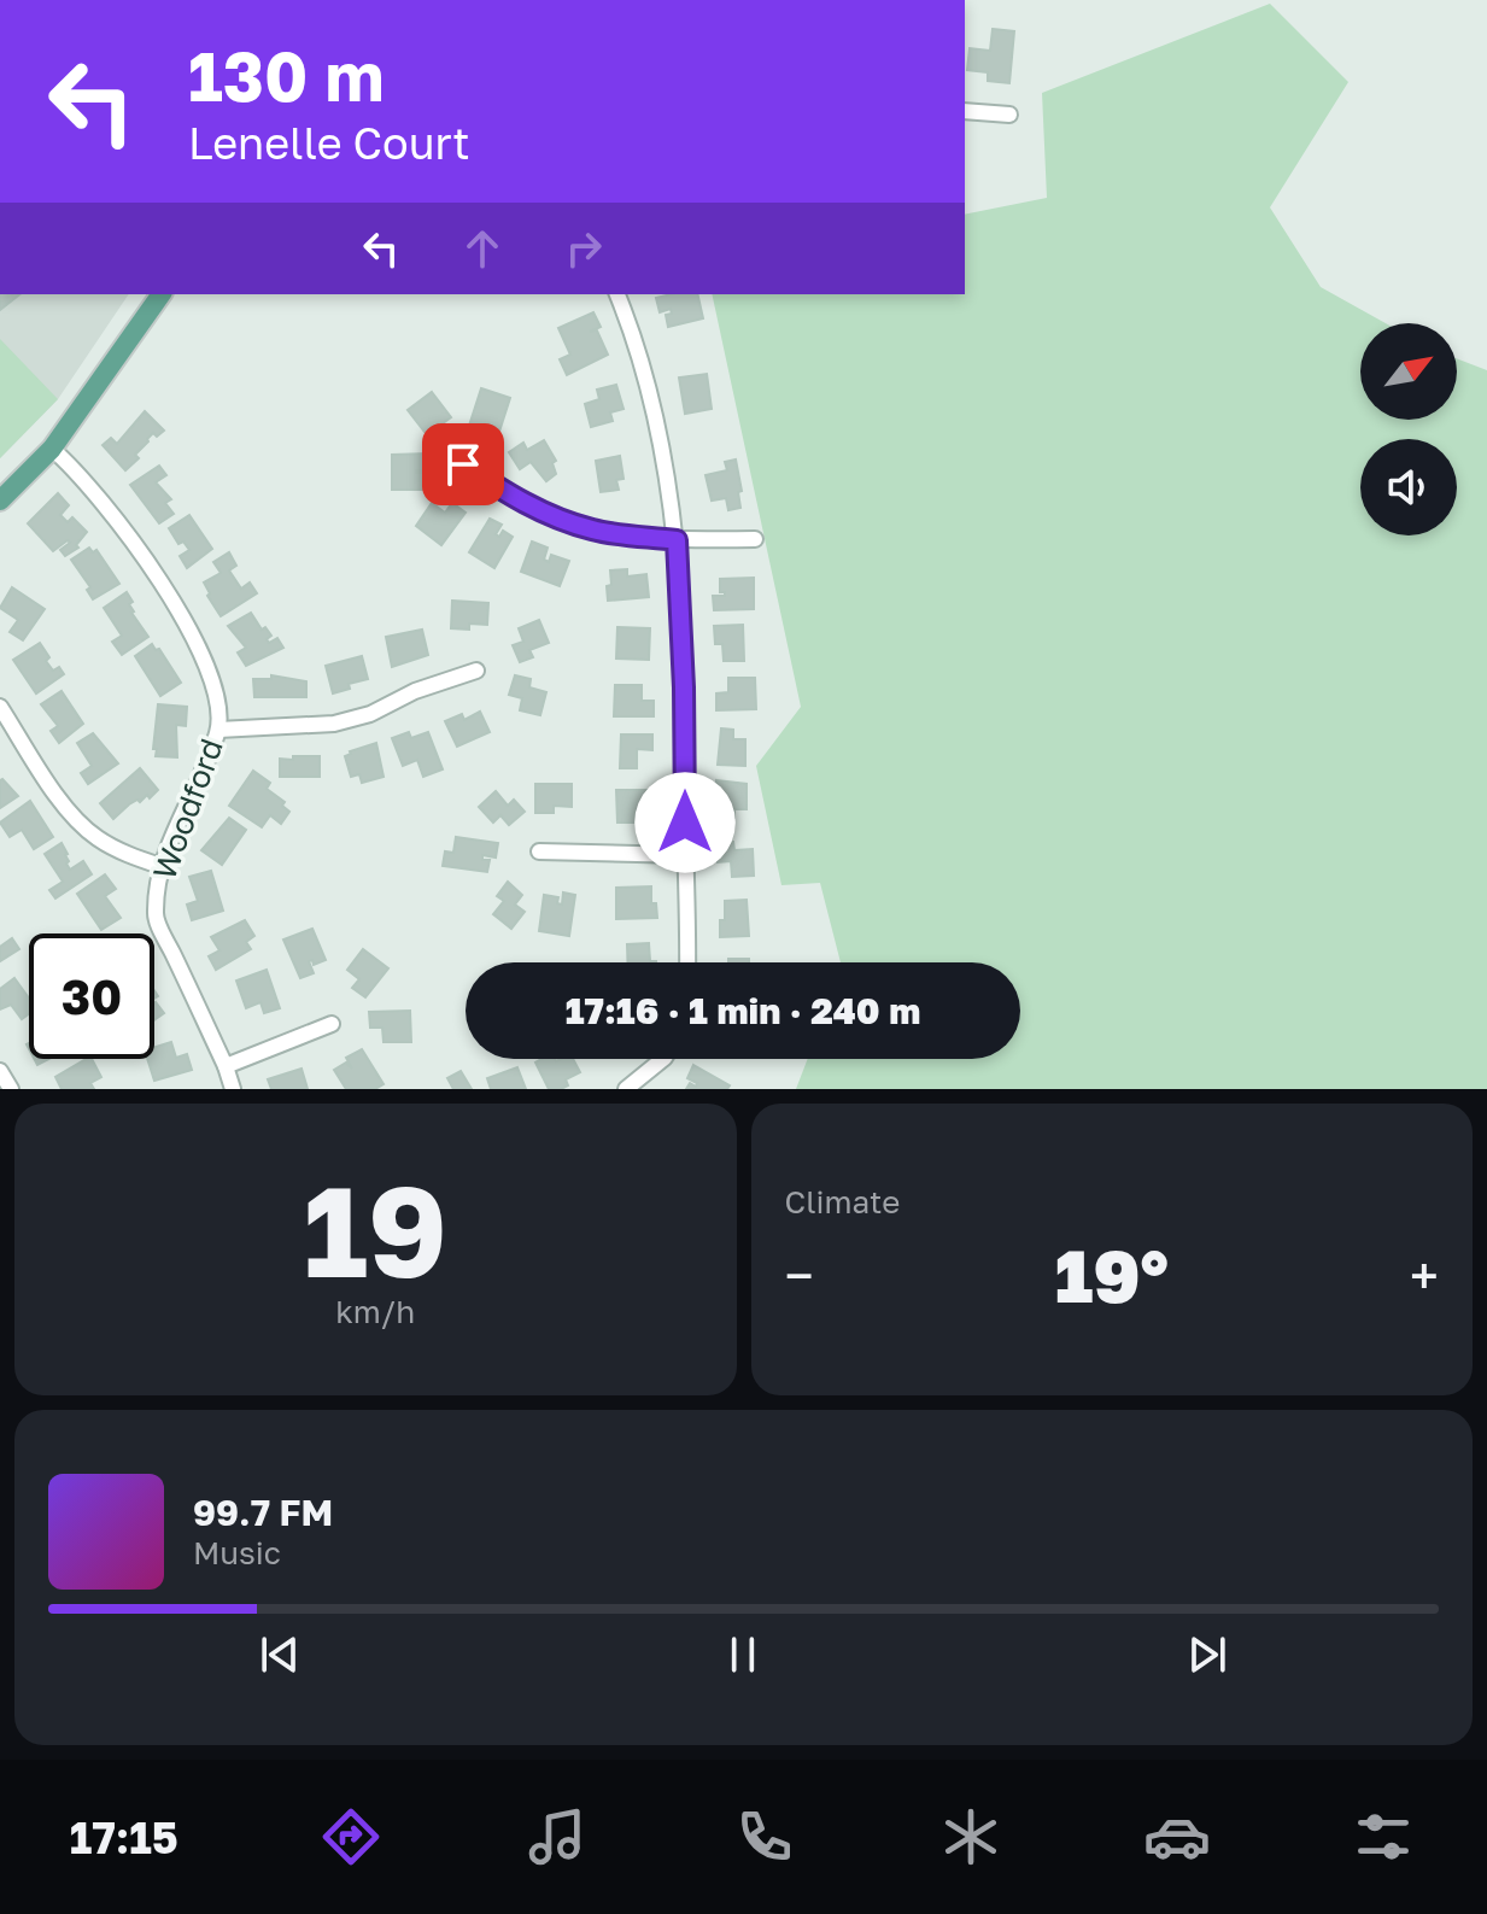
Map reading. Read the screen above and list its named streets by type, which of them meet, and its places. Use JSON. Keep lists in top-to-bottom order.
{
  "streets": {
    "street": ["Woodford"]
  },
  "north": "top right",
  "page": {
    "turn": ["130 m", "Lenelle Court"],
    "limit": "30",
    "trip": "17:16 · 1 min · 240 m",
    "tile": [
      ["19", "km/h"],
      "Climate"
    ],
    "heat": ["−", "19°", "+"],
    "song": ["99.7 FM", "Music"],
    "tabs": "17:15"
  }
}
